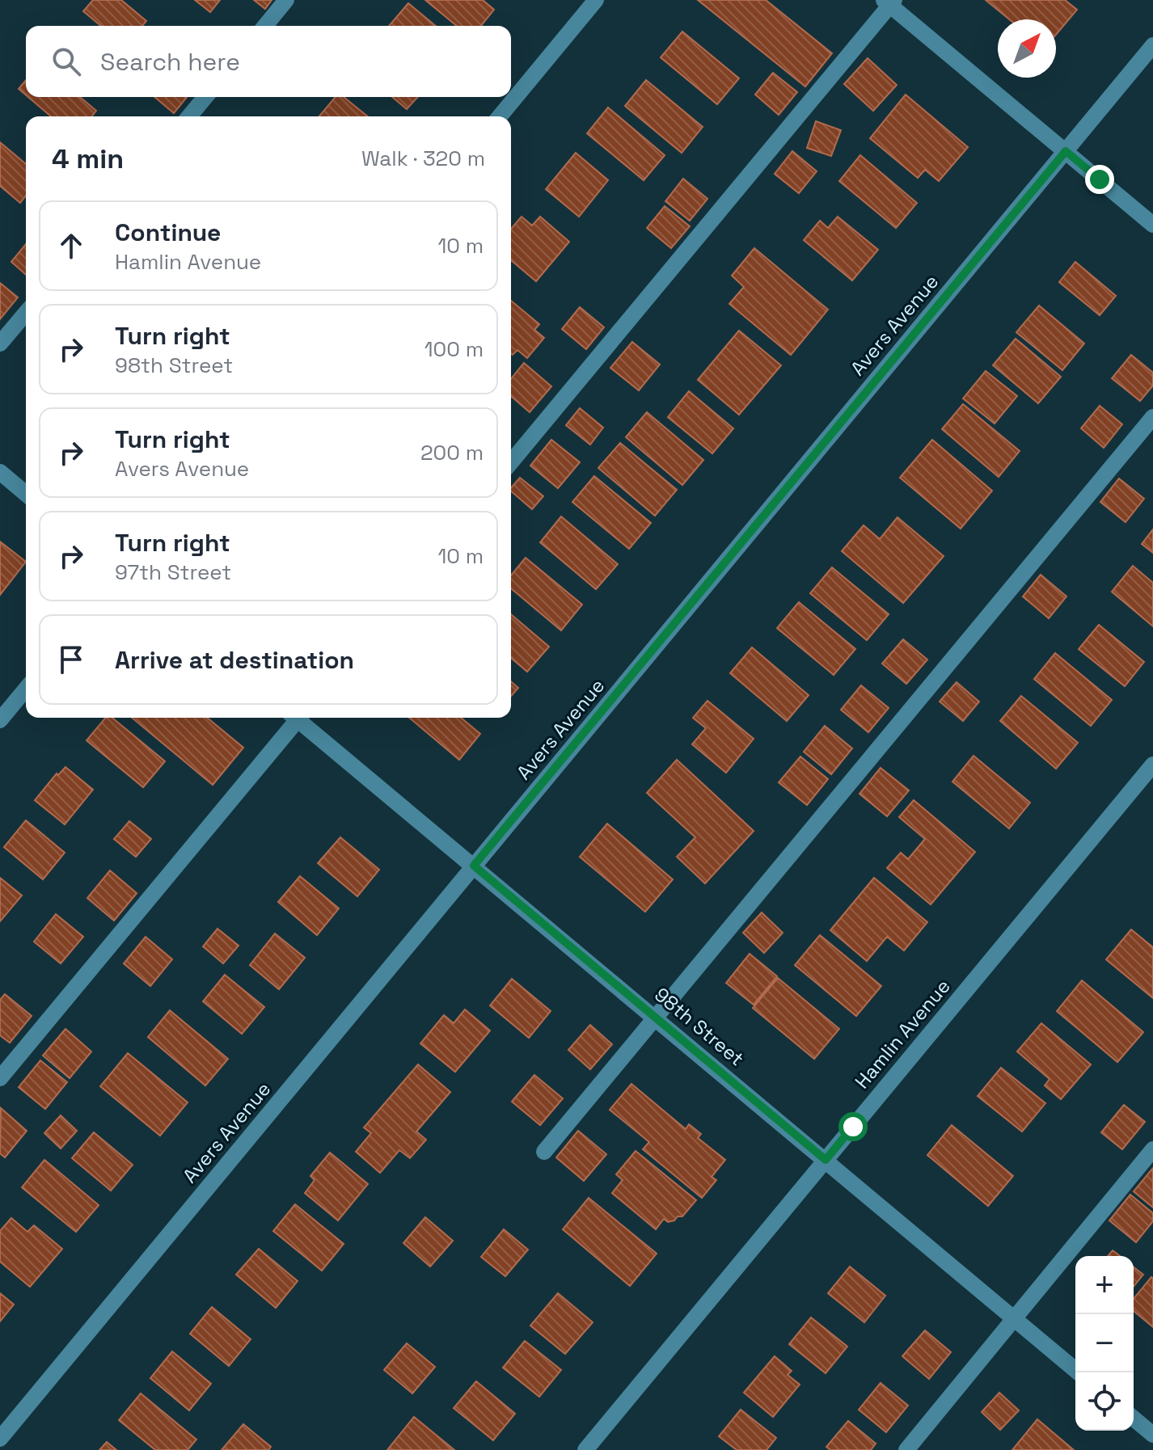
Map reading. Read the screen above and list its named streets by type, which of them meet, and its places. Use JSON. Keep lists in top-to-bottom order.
{
  "streets": {
    "street": ["Avers Avenue", "98th Street", "Hamlin Avenue"]
  },
  "crossings": [
    ["Avers Avenue", "98th Street"],
    ["98th Street", "Hamlin Avenue"]
  ],
  "north": "top right",
  "page": {
    "search": "Search here",
    "heading": ["4 min", "Walk · 320 m"],
    "list": [
      ["Continue", "Hamlin Avenue", "10 m"],
      ["Turn right", "98th Street", "100 m"],
      ["Turn right", "Avers Avenue", "200 m"],
      ["Turn right", "97th Street", "10 m"],
      "Arrive at destination"
    ],
    "map_buttons": ["+", "−"]
  }
}
